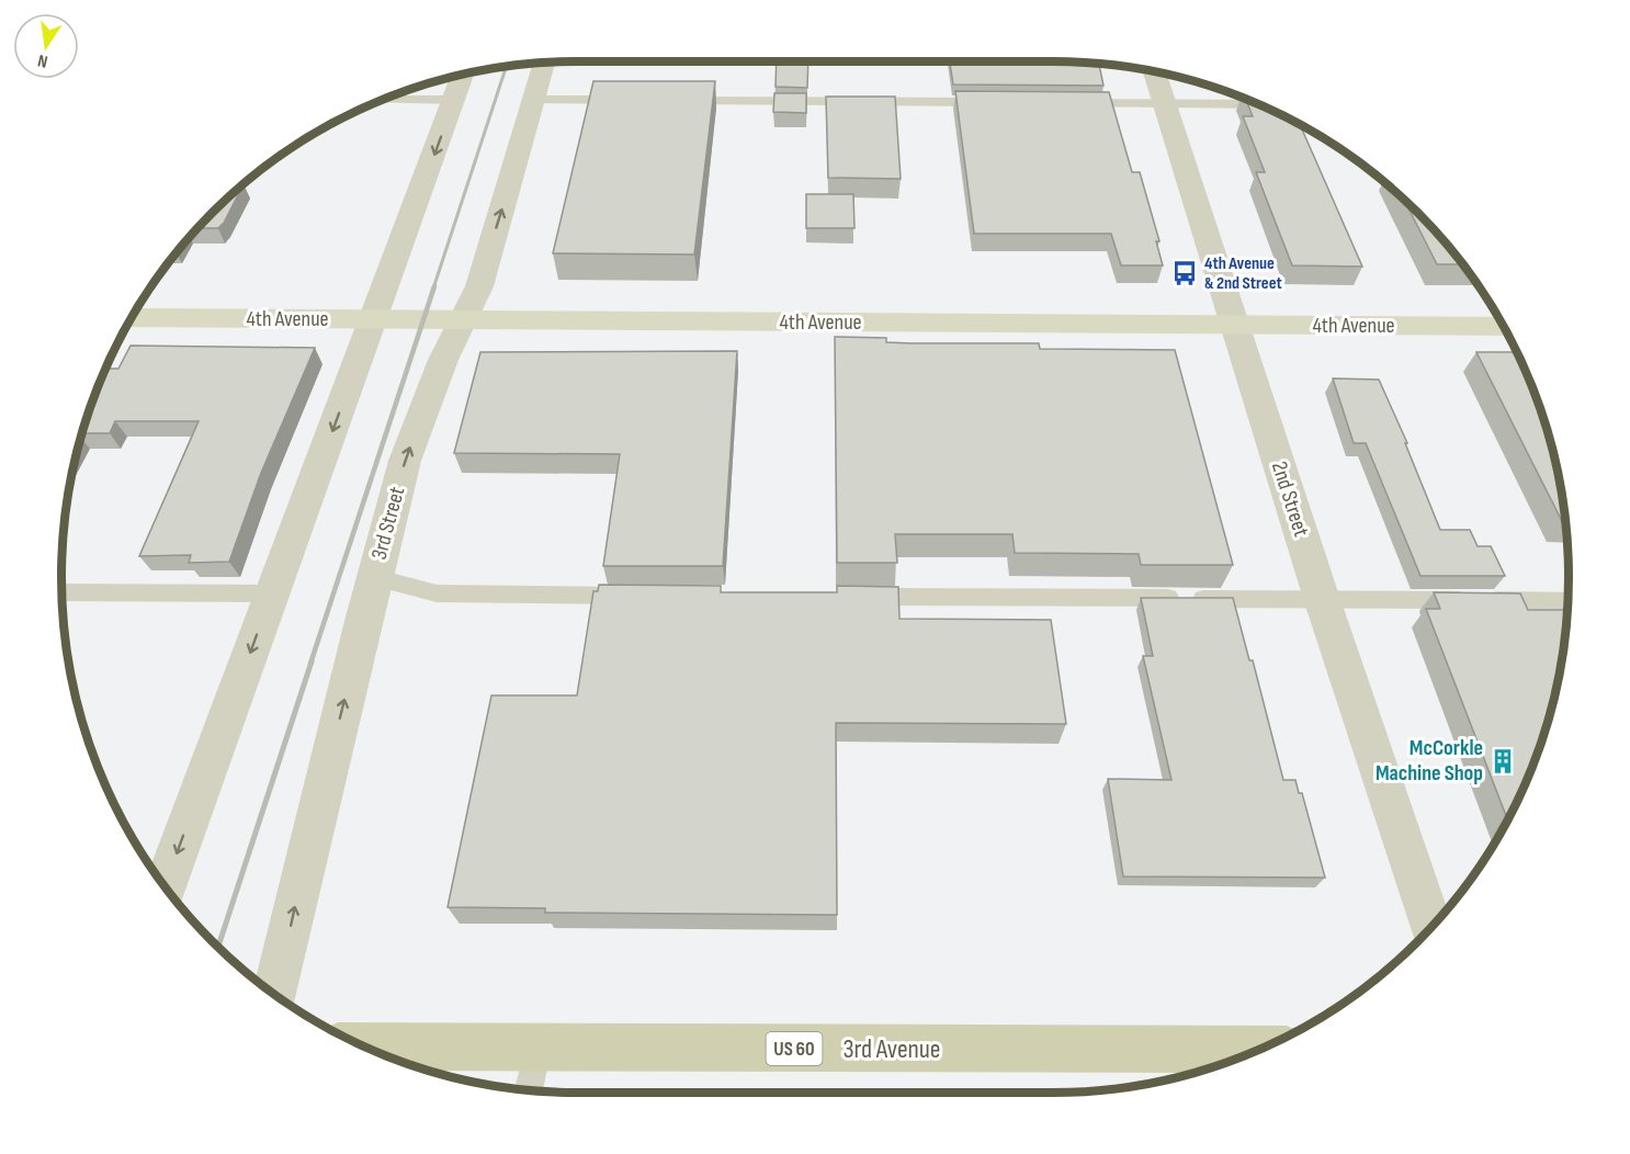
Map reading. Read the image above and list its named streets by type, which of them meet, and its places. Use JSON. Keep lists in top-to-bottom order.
{
  "streets": {
    "main road": ["4th Avenue", "US 60", "3rd Avenue"],
    "street": ["2nd Street", "3rd Street"]
  },
  "crossings": [
    ["4th Avenue", "2nd Street"],
    ["4th Avenue", "3rd Street"]
  ],
  "places": {
    "bus stop": ["4th Avenue & 2nd Street"],
    "building": ["McCorkle Machine Shop"]
  },
  "north": "bottom"
}
